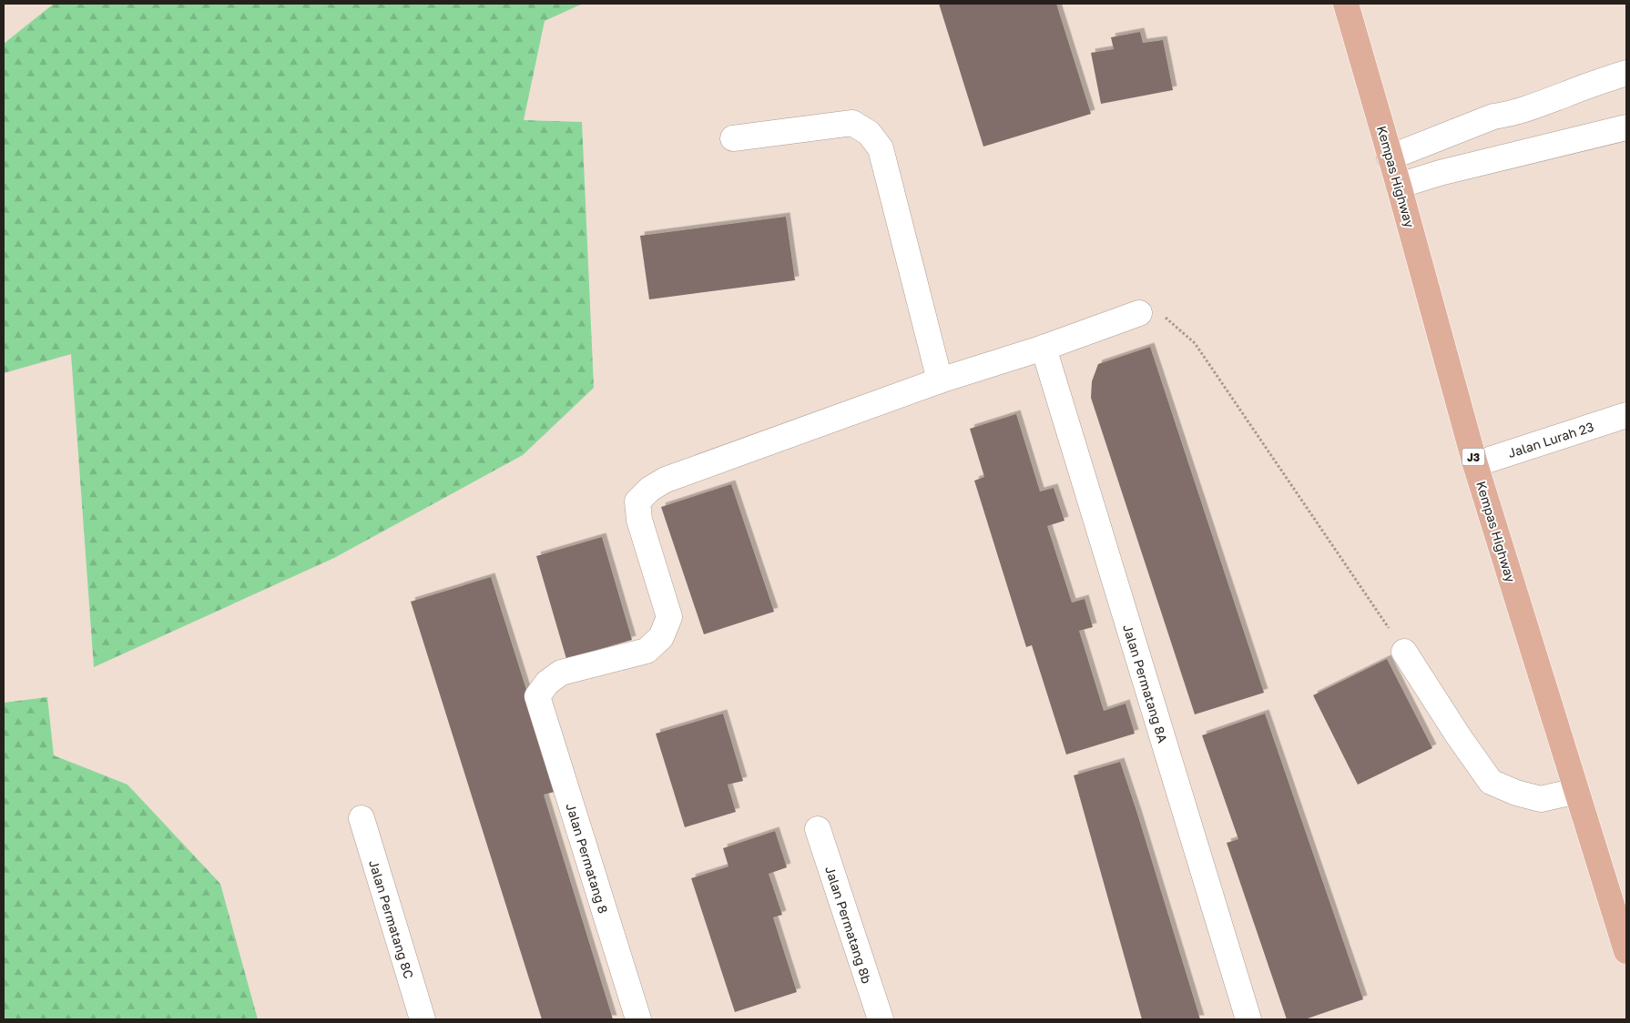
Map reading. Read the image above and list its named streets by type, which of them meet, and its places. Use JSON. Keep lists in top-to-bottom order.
{
  "streets": {
    "main road": ["Kempas Highway", "J3"],
    "street": [
      "Jalan Lurah 23",
      "Jalan Permatang 8A",
      "Jalan Permatang 8",
      "Jalan Permatang 8C",
      "Jalan Permatang 8b"
    ]
  },
  "crossings": [
    ["Kempas Highway", "Jalan Lurah 23"]
  ]
}
